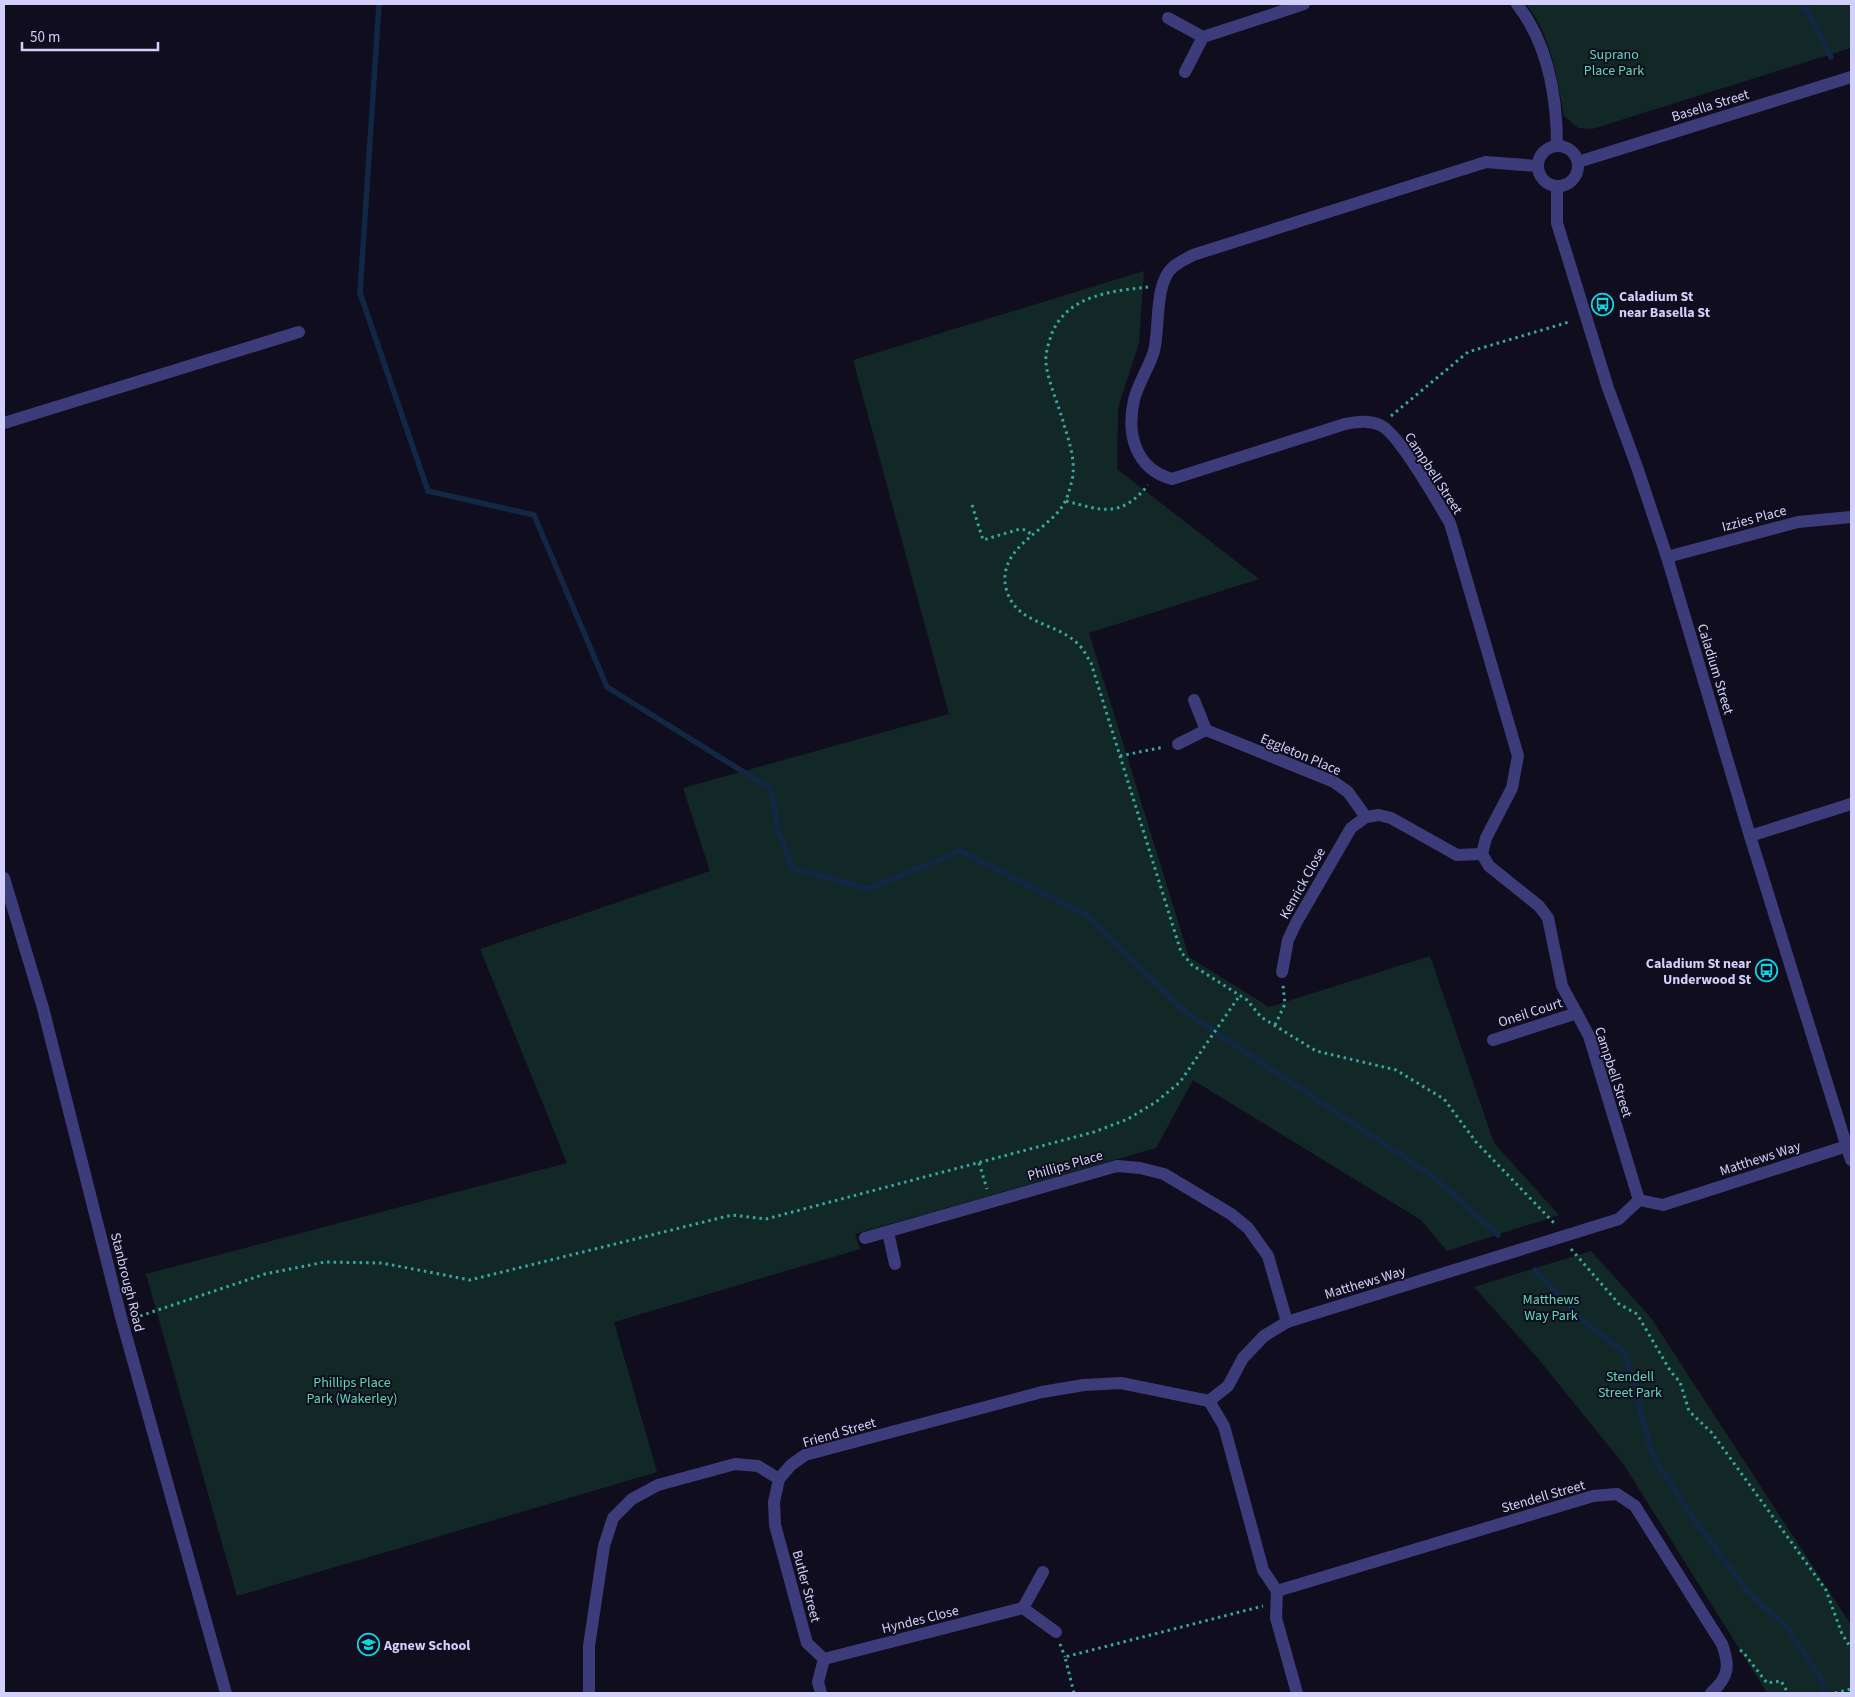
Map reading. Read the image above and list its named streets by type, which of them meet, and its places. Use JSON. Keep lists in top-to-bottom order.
{
  "streets": {
    "street": [
      "Basella Street",
      "Campbell Street",
      "Izzies Place",
      "Caladium Street",
      "Eggleton Place",
      "Kenrick Close",
      "Oneil Court",
      "Matthews Way",
      "Phillips Place",
      "Stanbrough Road",
      "Friend Street",
      "Stendell Street",
      "Butler Street",
      "Hyndes Close"
    ]
  },
  "crossings": [
    ["Basella Street", "Caladium Street"],
    ["Campbell Street", "Oneil Court"],
    ["Campbell Street", "Matthews Way"],
    ["Izzies Place", "Caladium Street"],
    ["Caladium Street", "Matthews Way"],
    ["Eggleton Place", "Kenrick Close"],
    ["Matthews Way", "Phillips Place"],
    ["Matthews Way", "Friend Street"],
    ["Friend Street", "Butler Street"],
    ["Butler Street", "Hyndes Close"]
  ],
  "parks": [
    "Suprano Place Park",
    "Matthews Way Park",
    "Stendell Street Park",
    "Phillips Place Park (Wakerley)"
  ],
  "places": {
    "bus stop": ["Caladium St near Basella St", "Caladium St near Underwood St"],
    "school or university": ["Agnew School"]
  },
  "scale_bar": "50 m"
}
